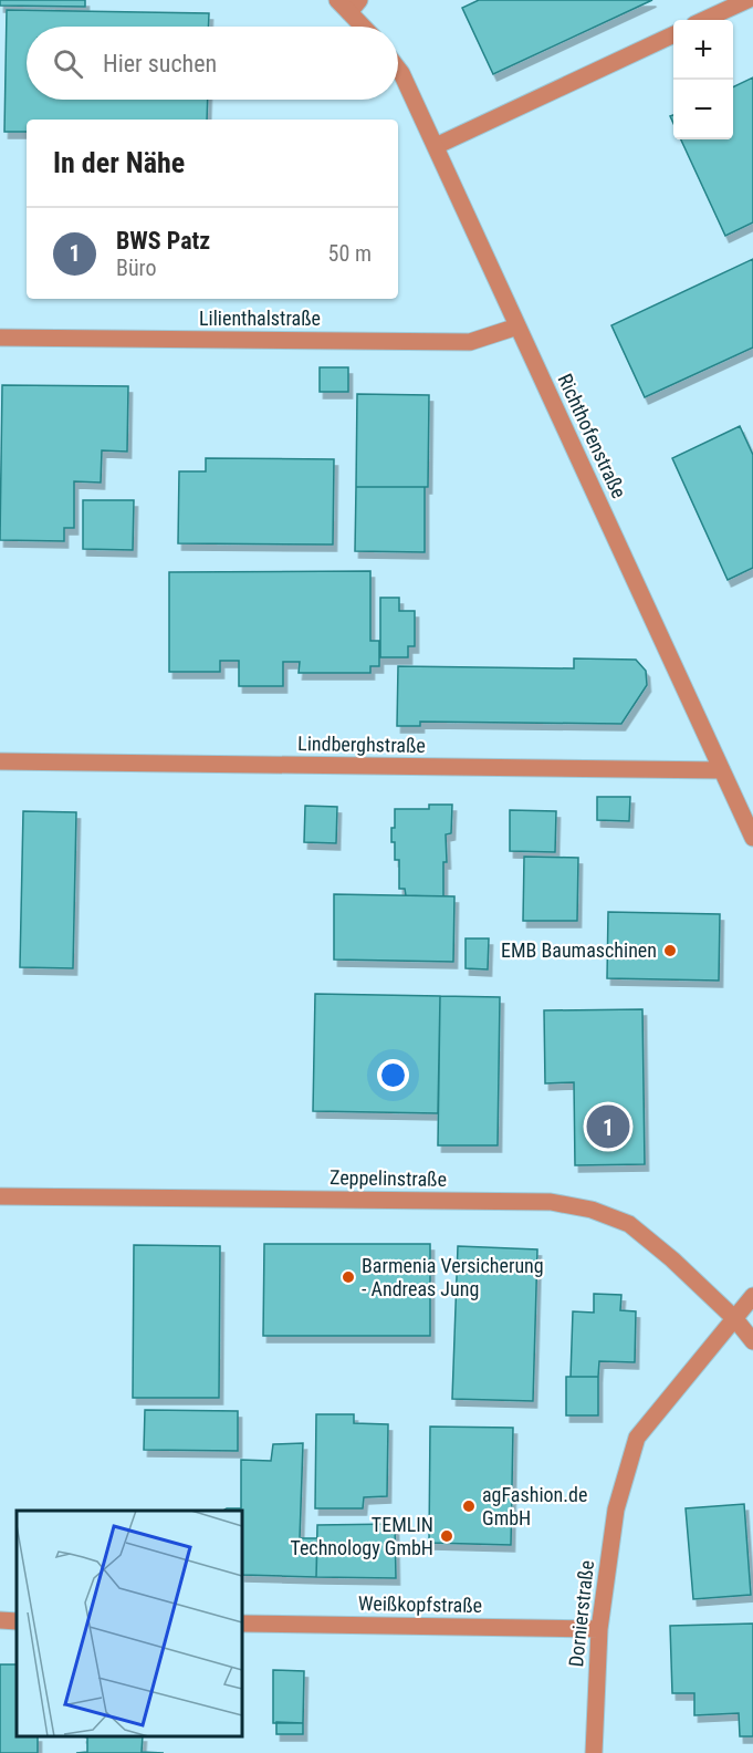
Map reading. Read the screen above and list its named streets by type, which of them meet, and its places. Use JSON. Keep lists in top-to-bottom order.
{
  "streets": {
    "street": [
      "Lilienthalstraße",
      "Richthofenstraße",
      "Lindberghstraße",
      "Zeppelinstraße",
      "Weißkopfstraße",
      "Dornierstraße"
    ]
  },
  "crossings": [
    ["Lilienthalstraße", "Richthofenstraße"],
    ["Richthofenstraße", "Lindberghstraße"],
    ["Zeppelinstraße", "Dornierstraße"],
    ["Weißkopfstraße", "Dornierstraße"]
  ],
  "places": [
    "EMB Baumaschinen",
    "Barmenia Versicherung - Andreas Jung",
    "agFashion.de GmbH",
    "TEMLIN Technology GmbH"
  ],
  "page": {
    "map_buttons": ["+", "−"],
    "search": "Hier suchen",
    "heading": "In der Nähe",
    "list": [
      {
        "mark": "1",
        "name": "BWS Patz",
        "note": "Büro",
        "value": "50 m"
      }
    ],
    "pins": "1"
  }
}
